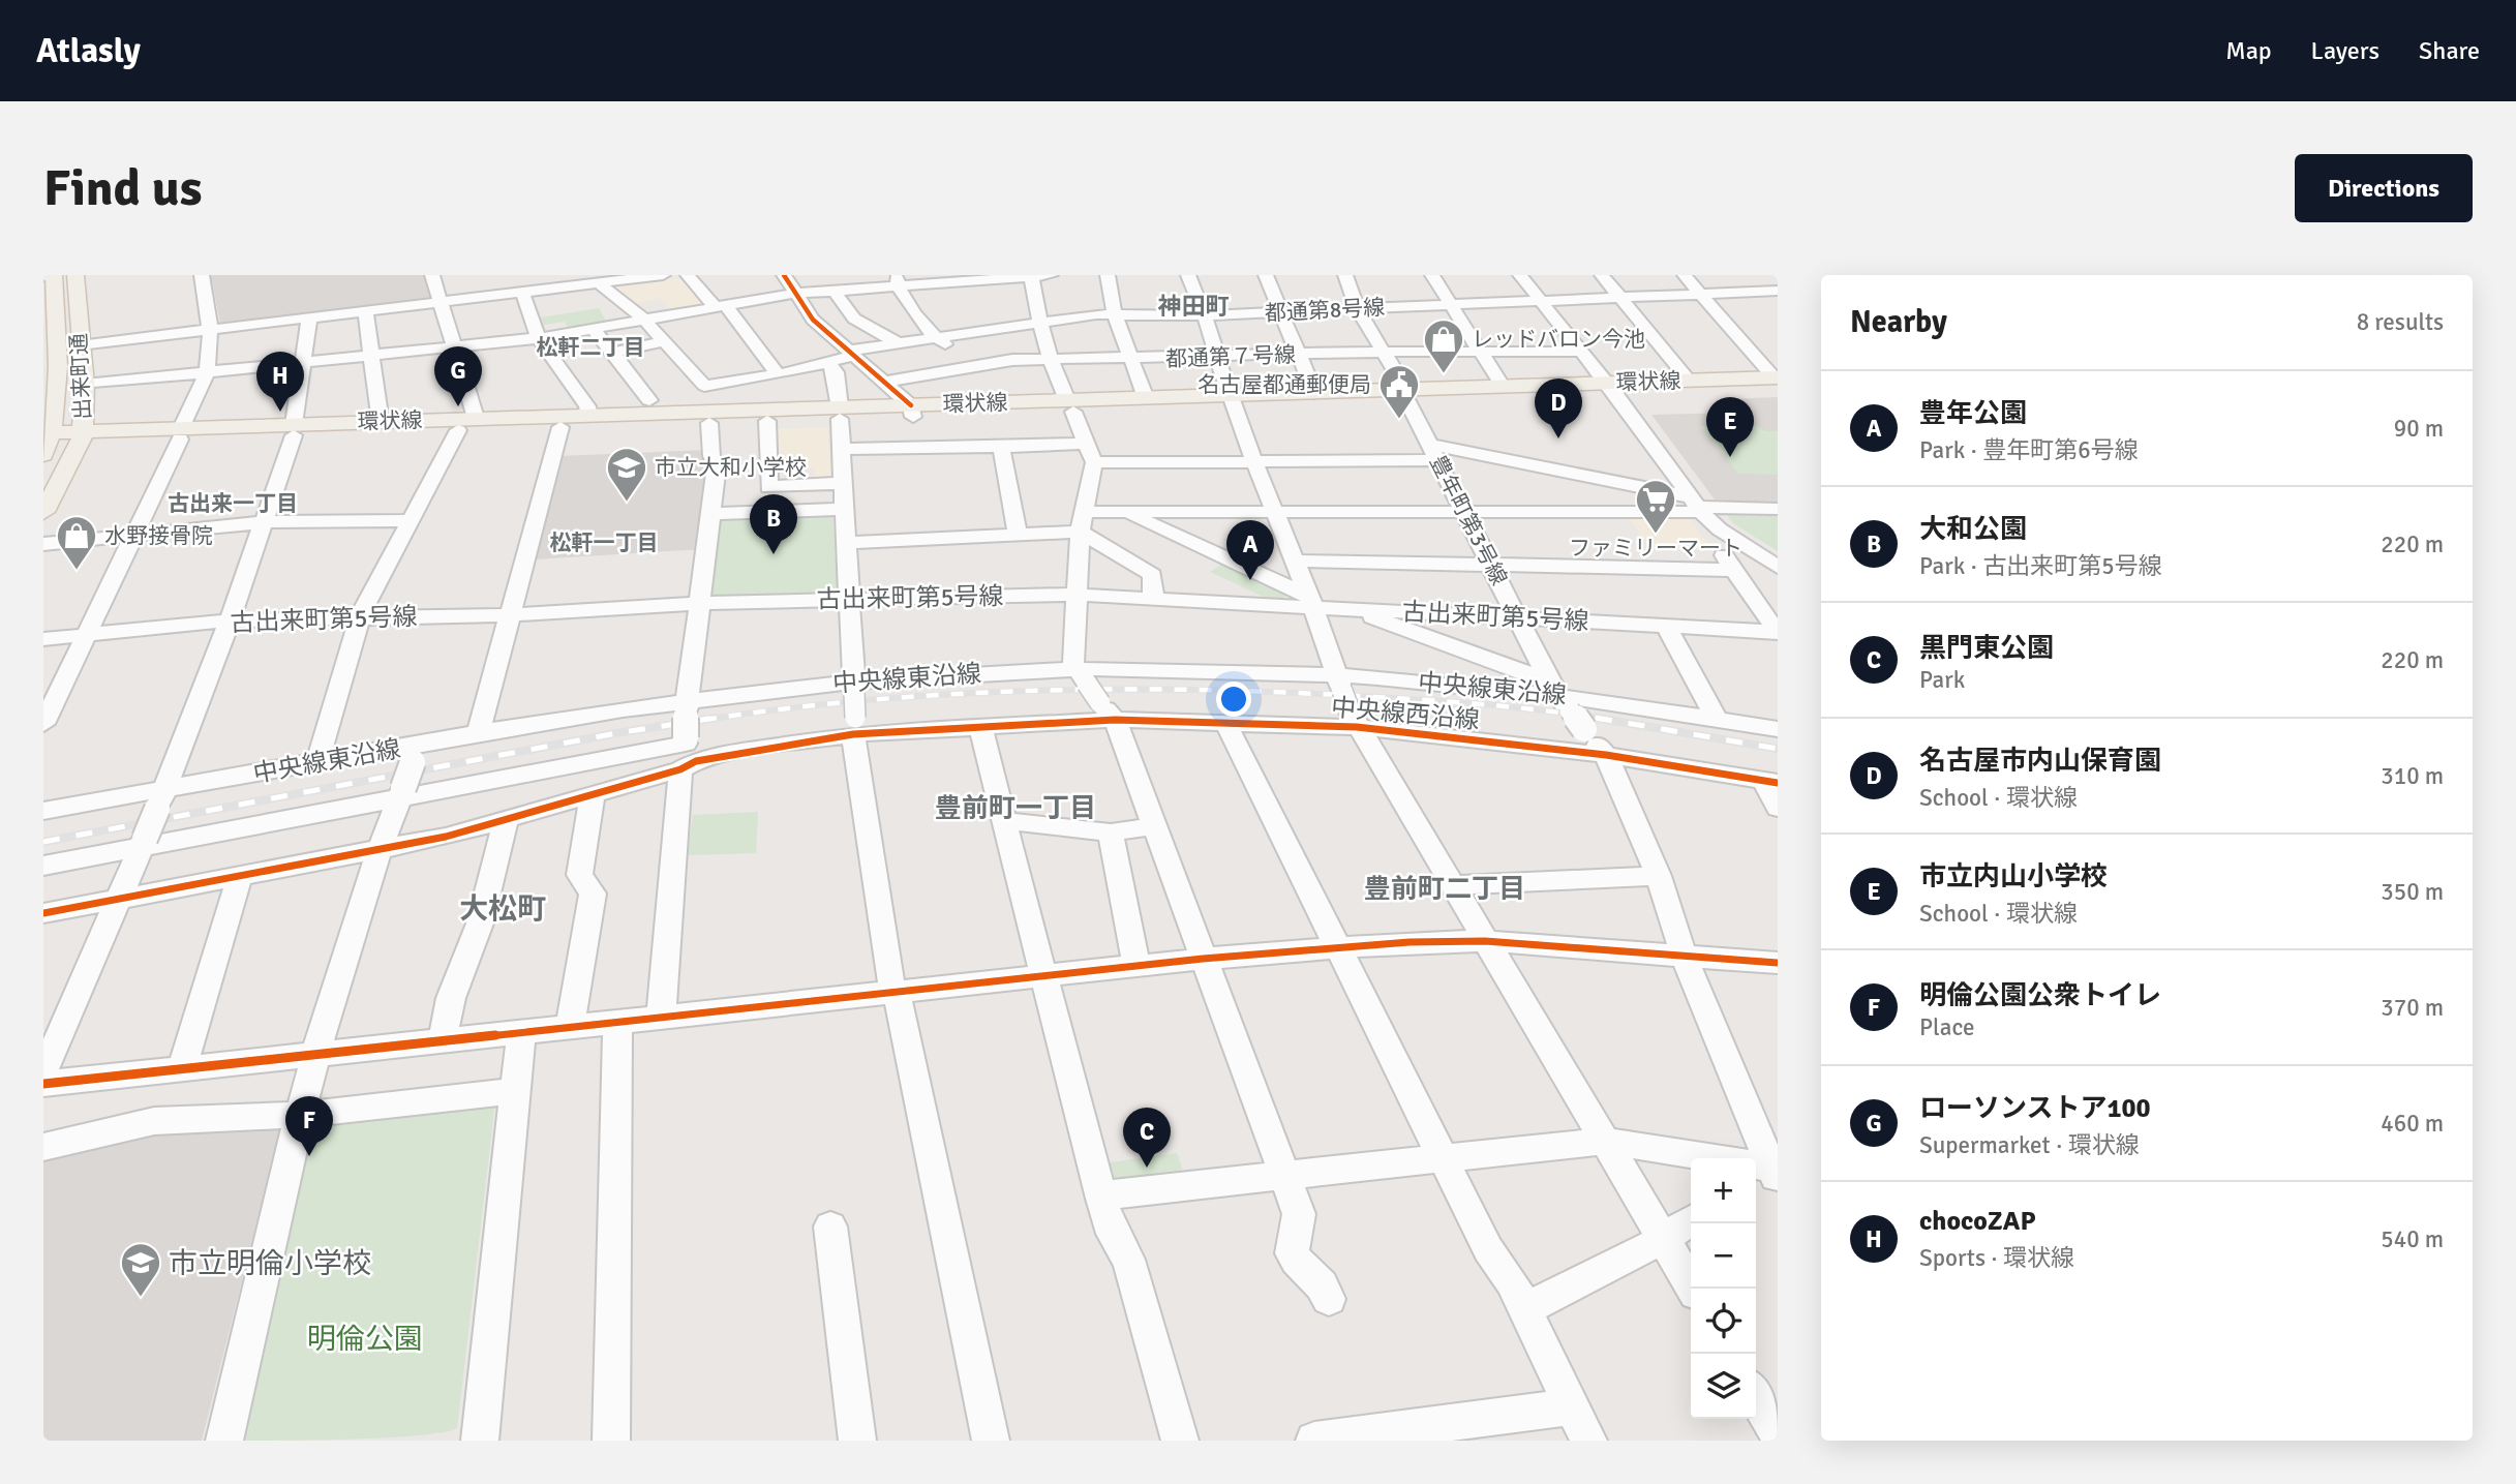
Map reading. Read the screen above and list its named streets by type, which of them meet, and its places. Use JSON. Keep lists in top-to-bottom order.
{
  "streets": {
    "main road": ["出来町通", "環状線"],
    "street": [
      "都通第8号線",
      "都通第７号線",
      "豊年町第3号線",
      "古出来町第5号線",
      "中央線東沿線",
      "中央線西沿線"
    ]
  },
  "crossings": [
    ["都通第8号線", "豊年町第3号線"],
    ["都通第７号線", "豊年町第3号線"],
    ["出来町通", "環状線"],
    ["環状線", "豊年町第3号線"],
    ["豊年町第3号線", "古出来町第5号線"],
    ["豊年町第3号線", "中央線東沿線"],
    ["豊年町第3号線", "中央線西沿線"],
    ["中央線東沿線", "中央線西沿線"]
  ],
  "districts": [
    "神田町",
    "松軒二丁目",
    "古出来一丁目",
    "松軒一丁目",
    "豊前町一丁目",
    "豊前町二丁目",
    "大松町"
  ],
  "parks": ["明倫公園"],
  "places": {
    "shop": ["レッドバロン今池", "水野接骨院"],
    "public building": ["名古屋都通郵便局"],
    "school or university": ["市立大和小学校", "市立明倫小学校"],
    "supermarket": ["ファミリーマート"]
  },
  "page": {
    "header": "Atlasly",
    "nav": ["Map", "Layers", "Share"],
    "buttons": "Directions",
    "title": "Find us",
    "heading": ["Nearby", "8 results"],
    "pins": [
      "G",
      "H",
      "D",
      "E",
      "B",
      "A",
      "F",
      "C"
    ],
    "list": [
      {
        "mark": "A",
        "name": "豊年公園",
        "note": "Park · 豊年町第6号線",
        "value": "90 m"
      },
      {
        "mark": "B",
        "name": "大和公園",
        "note": "Park · 古出来町第5号線",
        "value": "220 m"
      },
      {
        "mark": "C",
        "name": "黒門東公園",
        "note": "Park",
        "value": "220 m"
      },
      {
        "mark": "D",
        "name": "名古屋市内山保育園",
        "note": "School · 環状線",
        "value": "310 m"
      },
      {
        "mark": "E",
        "name": "市立内山小学校",
        "note": "School · 環状線",
        "value": "350 m"
      },
      {
        "mark": "F",
        "name": "明倫公園公衆トイレ",
        "note": "Place",
        "value": "370 m"
      },
      {
        "mark": "G",
        "name": "ローソンストア100",
        "note": "Supermarket · 環状線",
        "value": "460 m"
      },
      {
        "mark": "H",
        "name": "chocoZAP",
        "note": "Sports · 環状線",
        "value": "540 m"
      }
    ],
    "map_buttons": ["+", "−"]
  }
}
